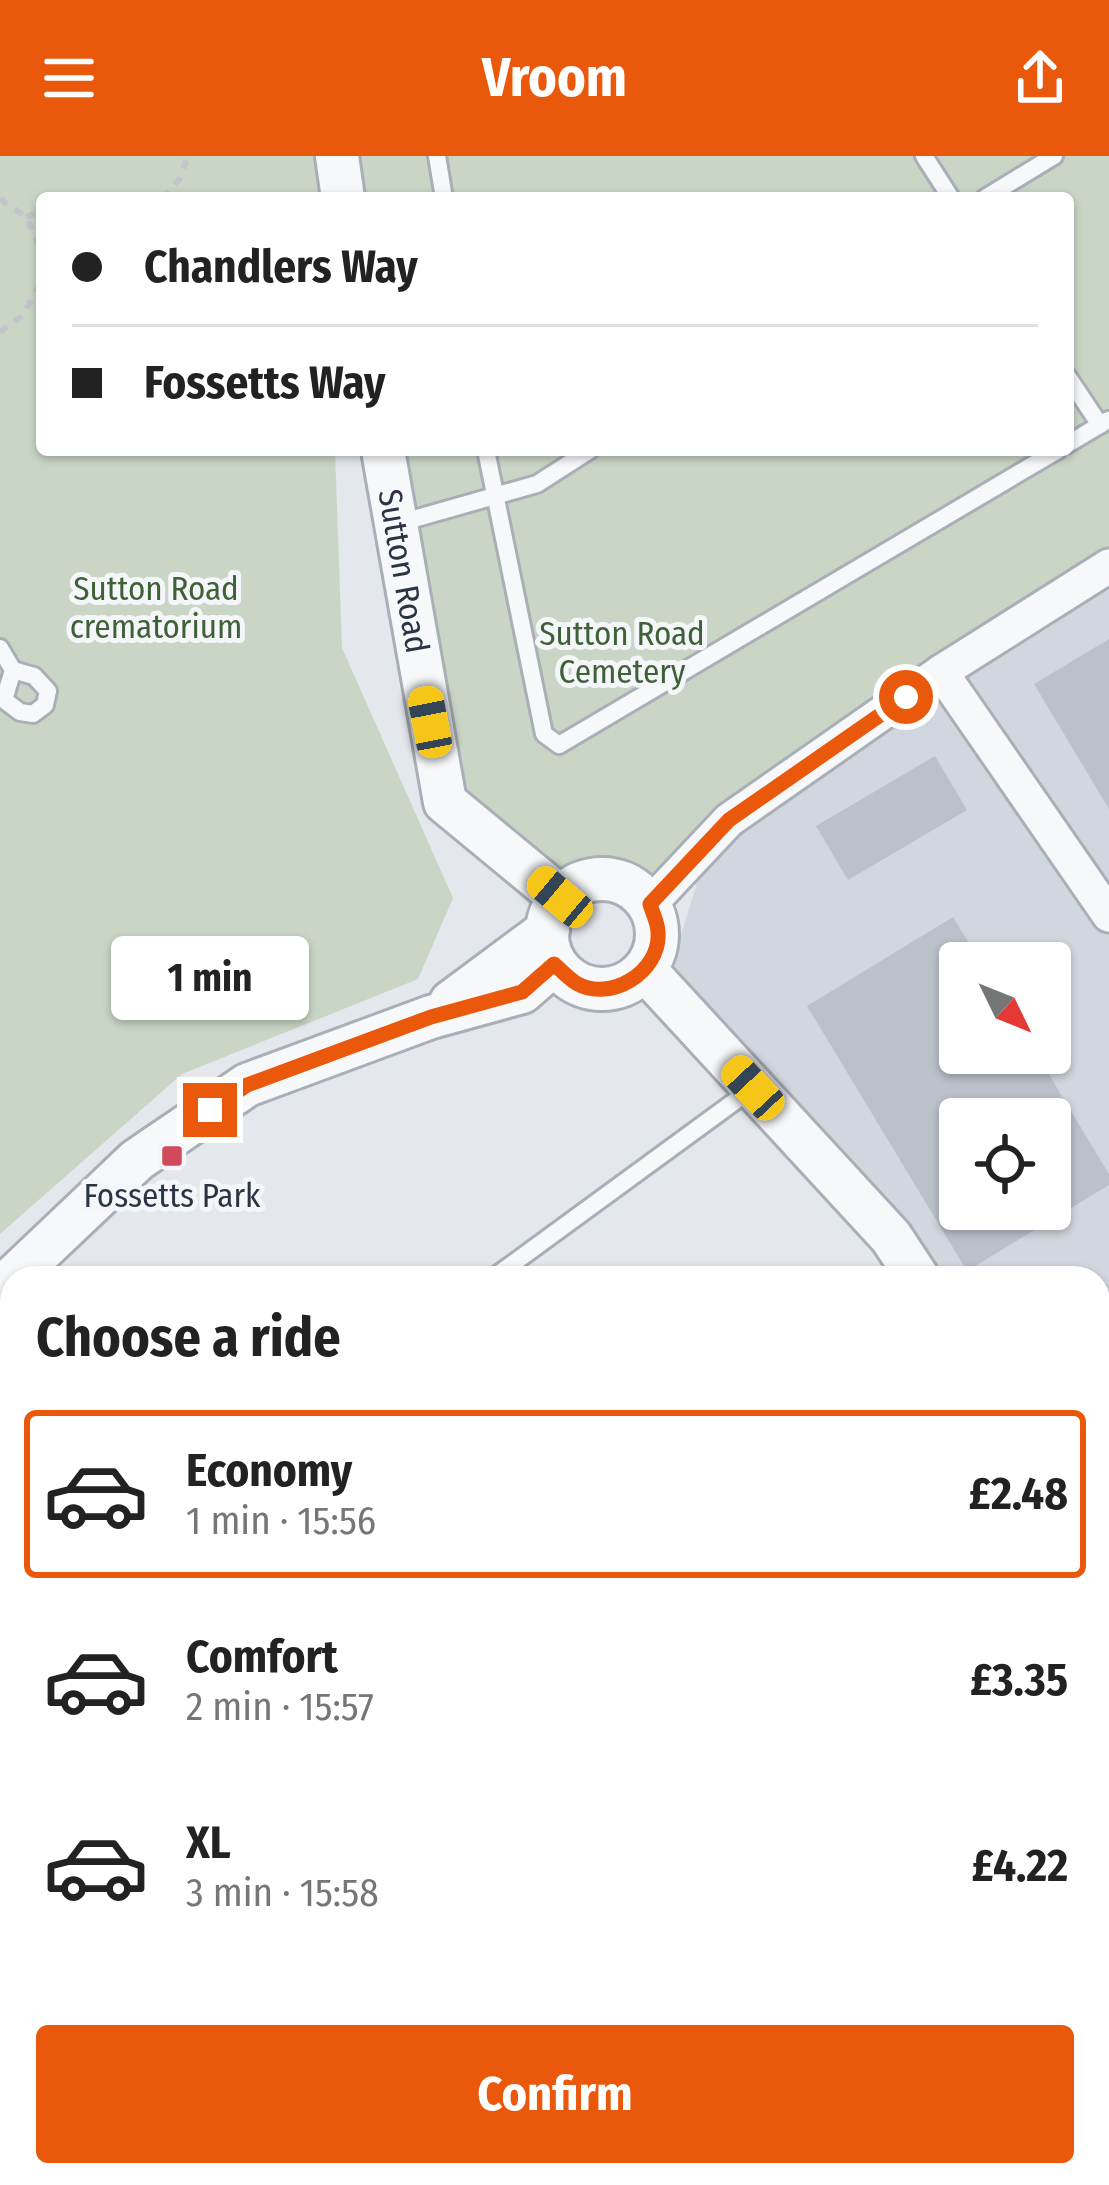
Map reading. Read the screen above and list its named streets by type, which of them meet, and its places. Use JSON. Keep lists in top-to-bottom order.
{
  "streets": {
    "street": ["Sutton Road"]
  },
  "parks": ["Sutton Road crematorium", "Sutton Road Cemetery"],
  "places": {
    "transit": ["Fossetts Park"]
  },
  "north": "bottom right",
  "page": {
    "header": "Vroom",
    "banner": ["Chandlers Way", "Fossetts Way"],
    "bubble": "1 min",
    "heading": "Choose a ride",
    "list": [
      {
        "name": "Economy",
        "note": "1 min · 15:56",
        "value": "£2.48"
      },
      {
        "name": "Comfort",
        "note": "2 min · 15:57",
        "value": "£3.35"
      },
      {
        "name": "XL",
        "note": "3 min · 15:58",
        "value": "£4.22"
      }
    ],
    "buttons": "Confirm"
  }
}
